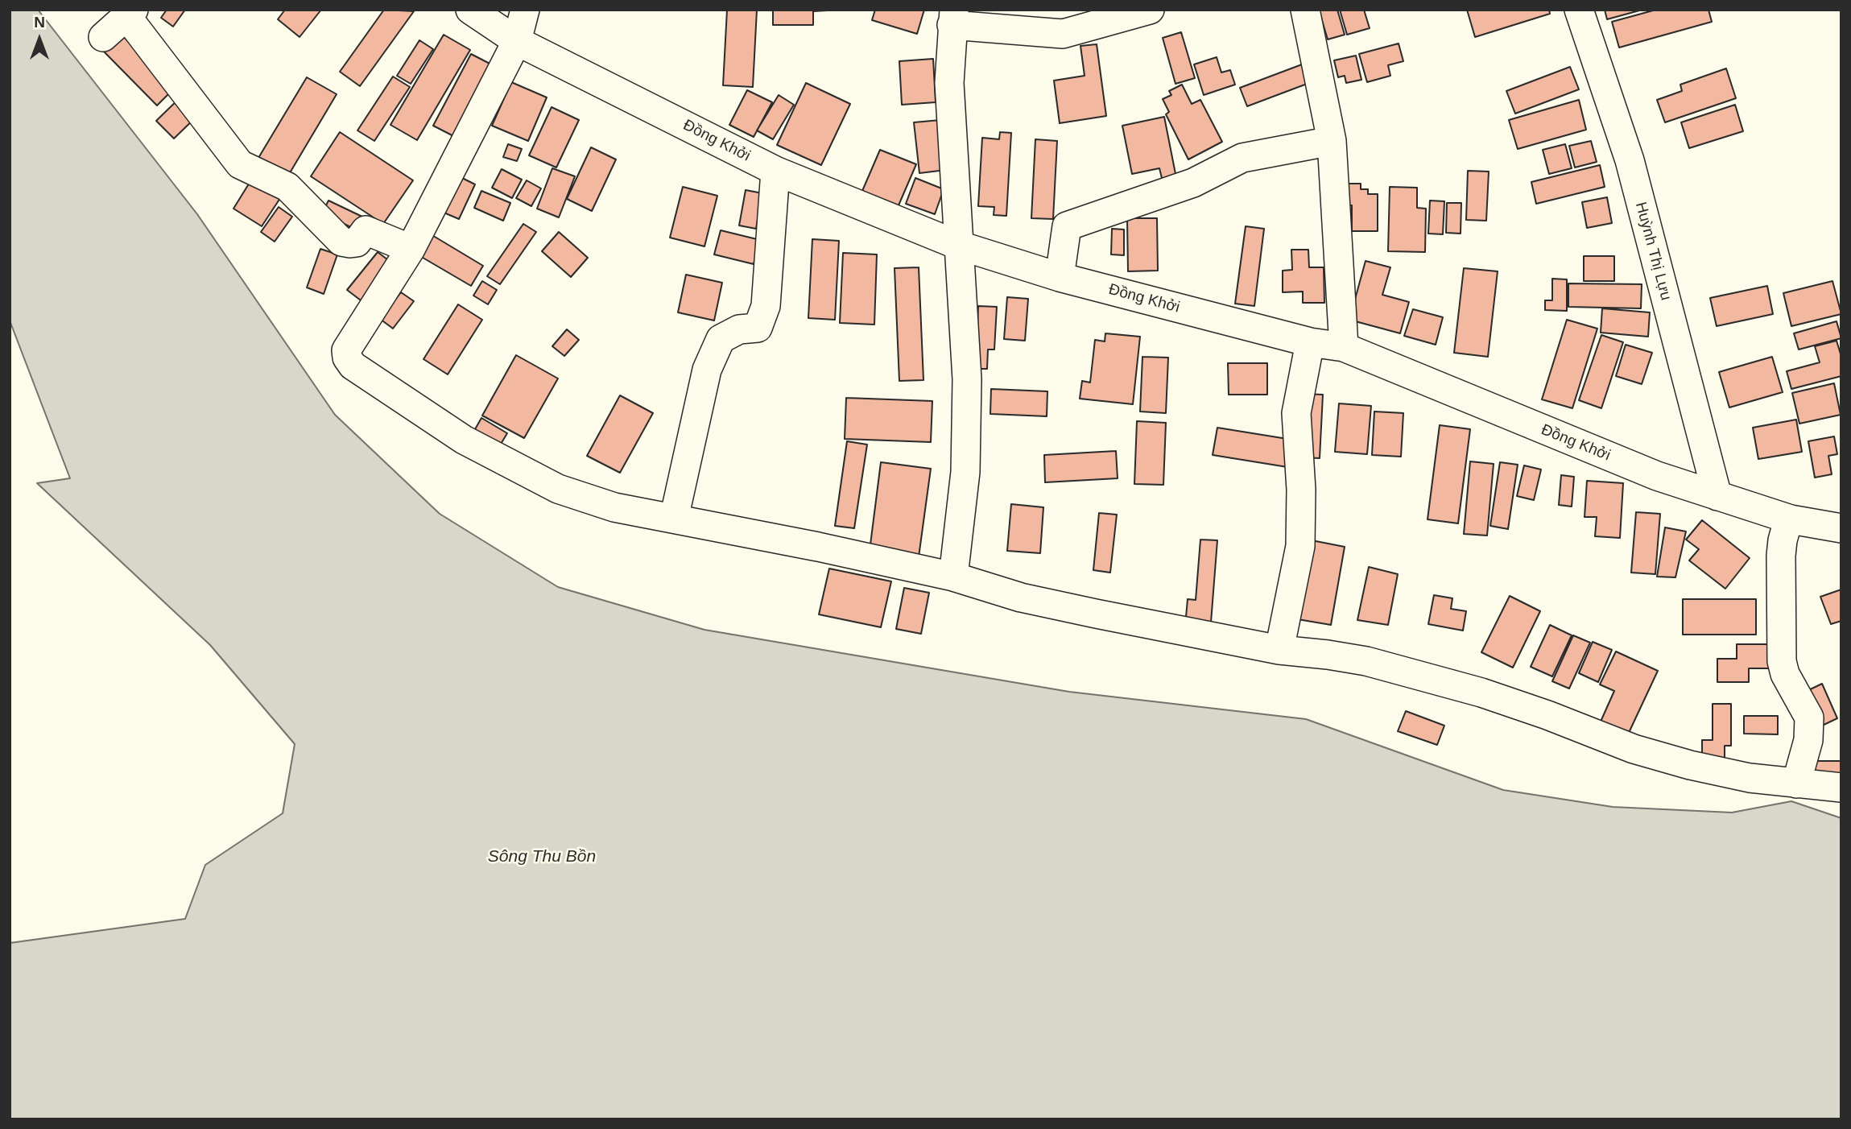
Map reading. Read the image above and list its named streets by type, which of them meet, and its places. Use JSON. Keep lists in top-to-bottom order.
{
  "streets": {
    "street": ["Đồng Khởi", "Huỳnh Thị Lựu"]
  },
  "crossings": [
    ["Đồng Khởi", "Huỳnh Thị Lựu"]
  ],
  "water": ["Sông Thu Bồn"],
  "north": "top"
}
